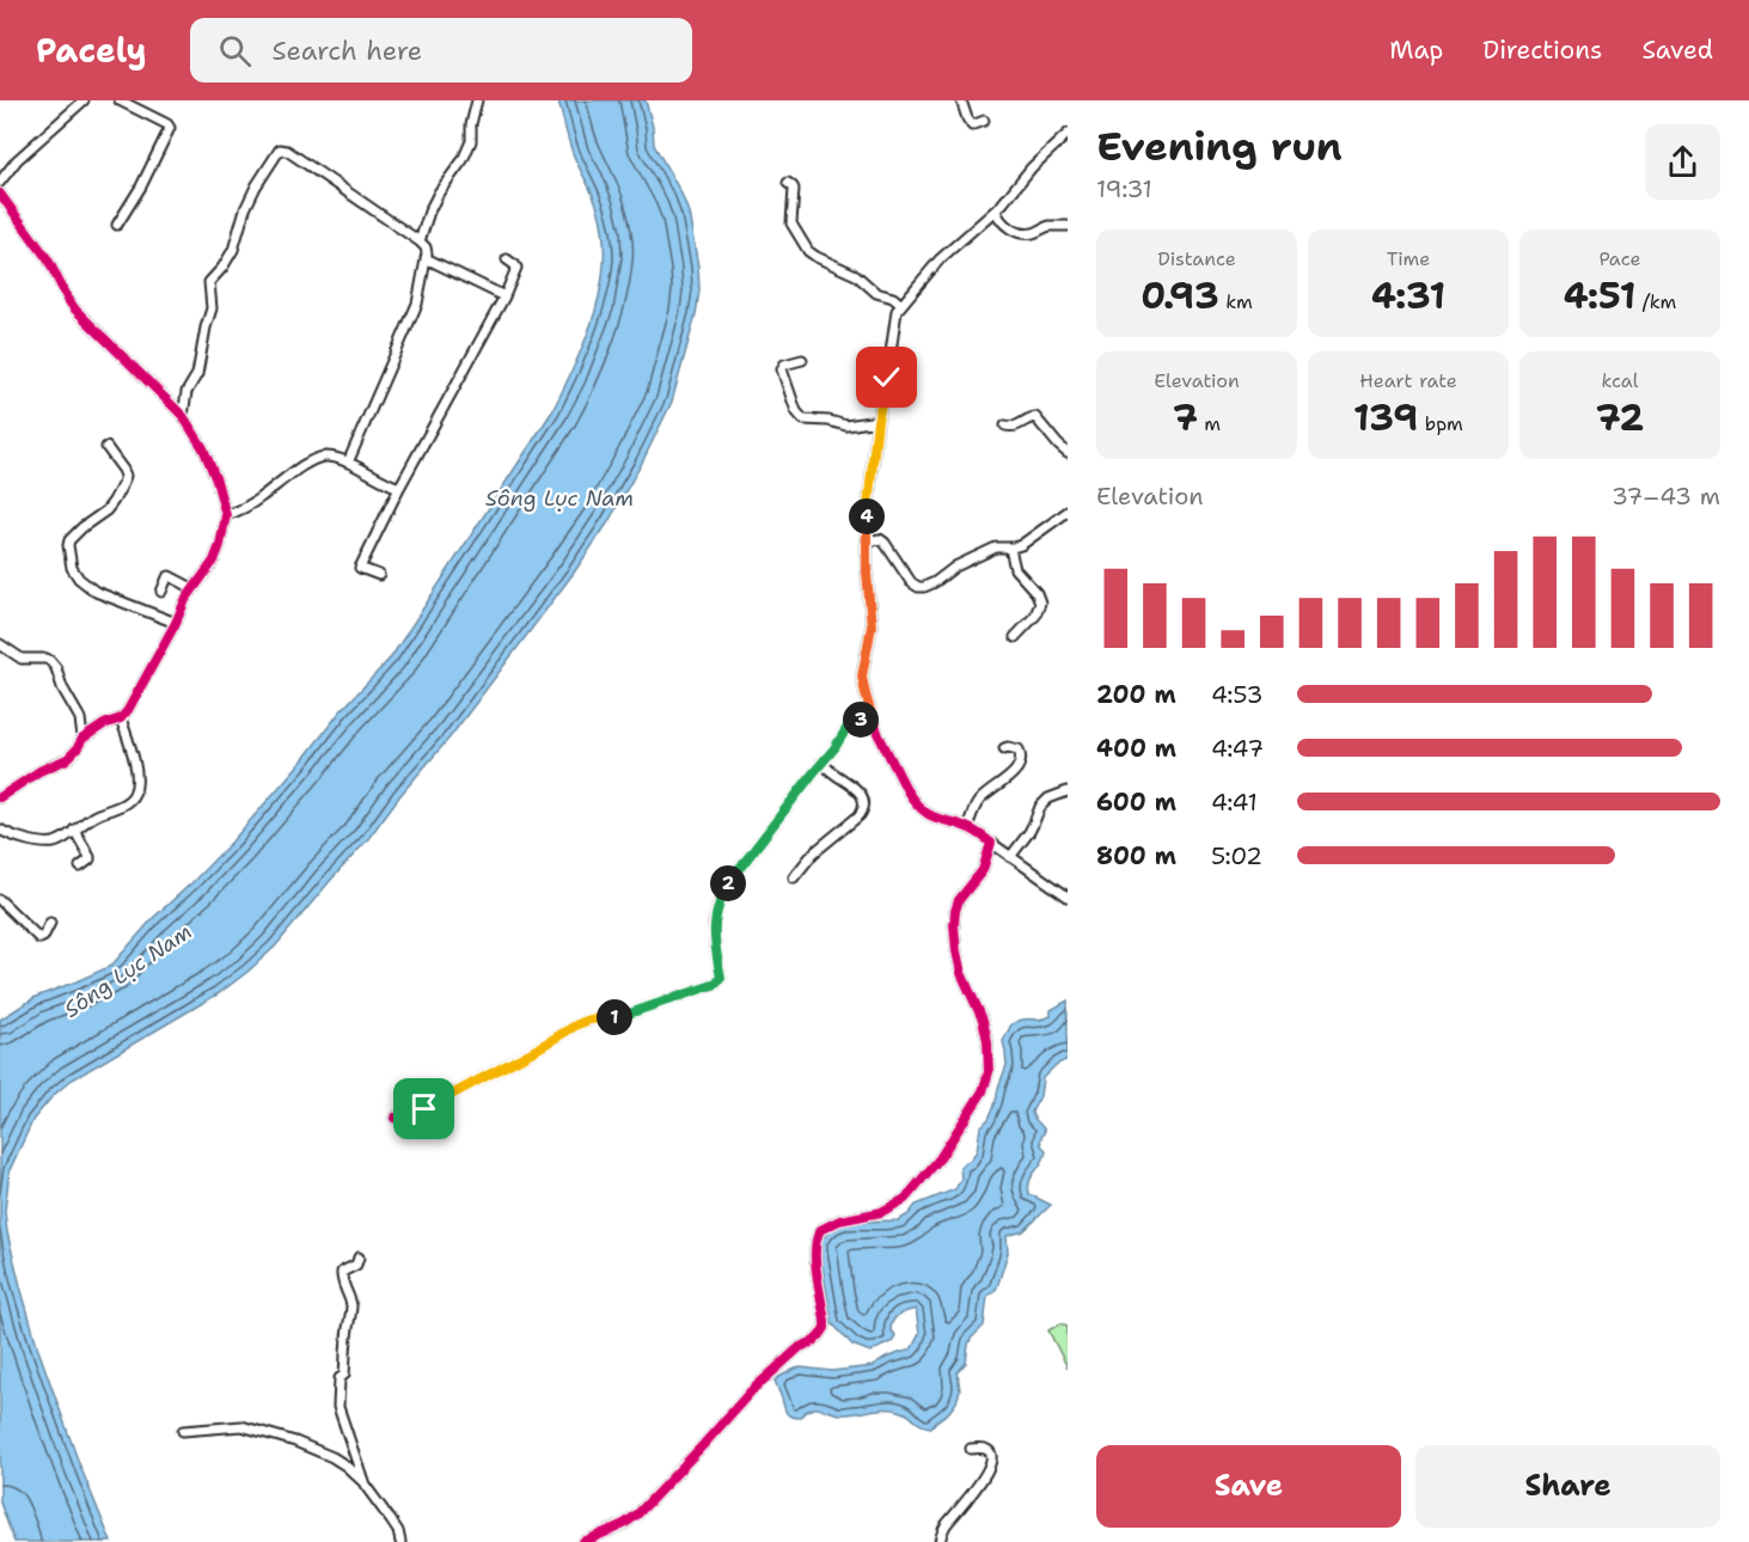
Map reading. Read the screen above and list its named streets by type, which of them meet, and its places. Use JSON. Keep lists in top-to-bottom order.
{
  "water": ["Sông Lục Nam"],
  "page": {
    "header": "Pacely",
    "search": "Search here",
    "nav": ["Map", "Directions", "Saved"],
    "heading": ["Evening run", "19:31"],
    "stats": [
      ["Distance", "0.93 km"],
      ["Time", "4:31"],
      ["Pace", "4:51 /km"],
      ["Elevation", "7 m"],
      ["Heart rate", "139 bpm"],
      ["kcal", "72"]
    ],
    "chart": ["Elevation", "37–43 m"],
    "pins": [
      "4",
      "3",
      "2",
      "1"
    ],
    "list": [
      {
        "name": "200 m",
        "note": "4:53"
      },
      {
        "name": "400 m",
        "note": "4:47"
      },
      {
        "name": "600 m",
        "note": "4:41"
      },
      {
        "name": "800 m",
        "note": "5:02"
      }
    ],
    "buttons": ["Save", "Share"]
  }
}
